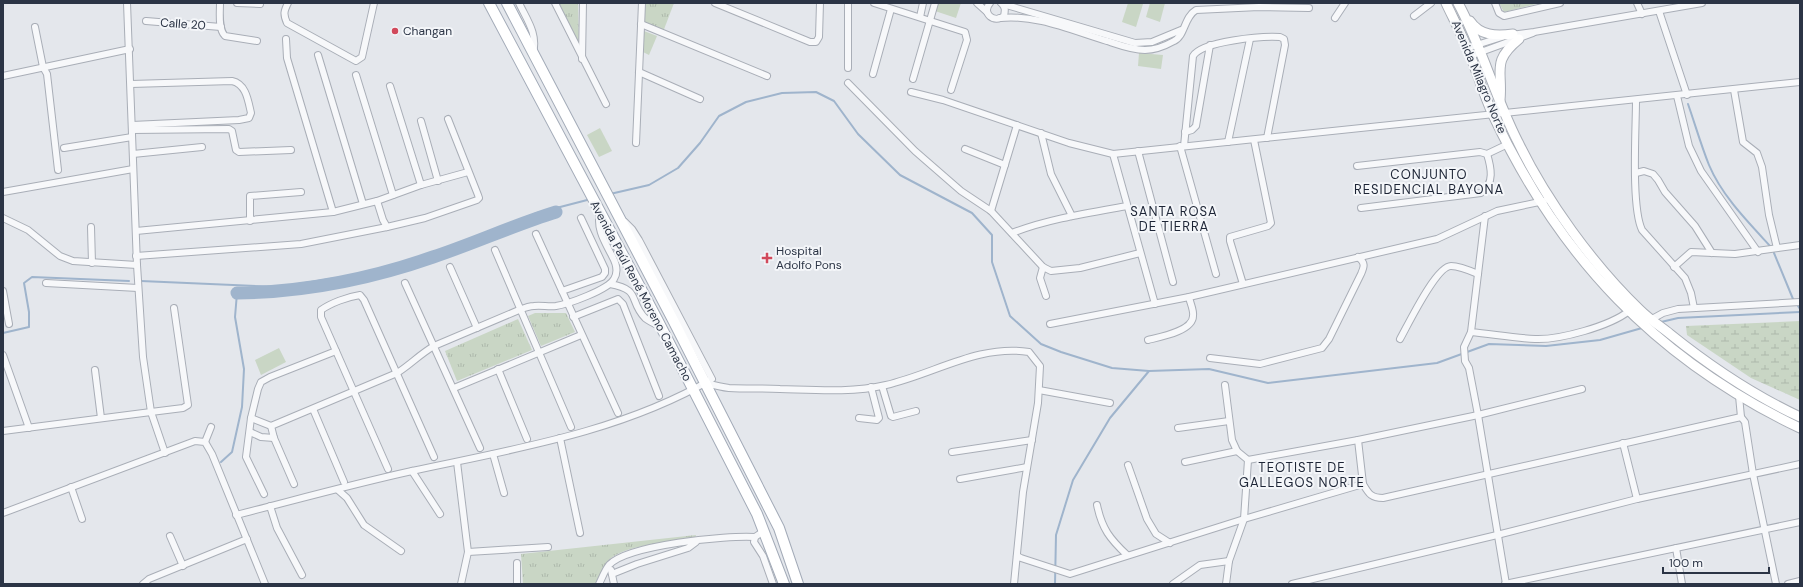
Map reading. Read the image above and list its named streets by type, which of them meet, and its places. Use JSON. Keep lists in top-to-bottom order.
{
  "streets": {
    "main road": ["Avenida Milagro Norte", "Avenida Paúl René Moreno Camacho"],
    "street": ["Calle 20"]
  },
  "districts": ["CONJUNTO RESIDENCIAL BAYONA", "SANTA ROSA DE TIERRA", "TEOTISTE DE GALLEGOS NORTE"],
  "places": {
    "other": ["Changan"],
    "health": ["Hospital Adolfo Pons"]
  },
  "scale_bar": "100 m"
}
